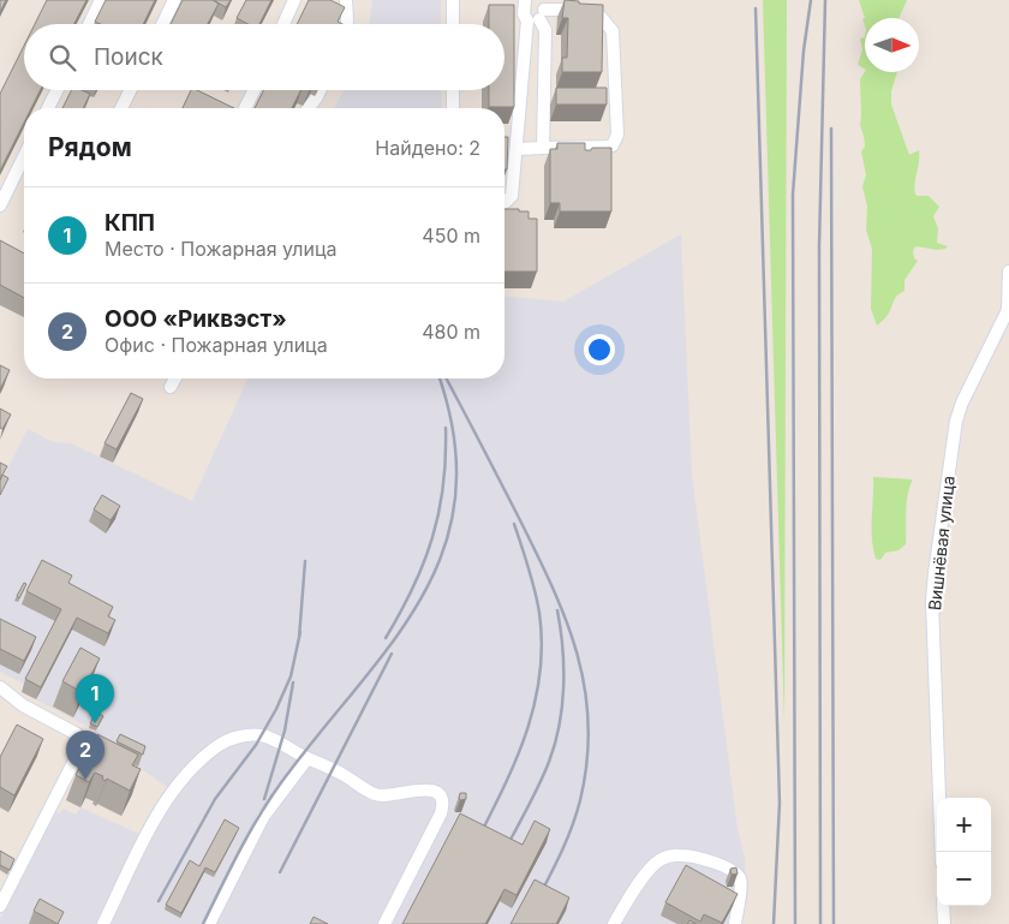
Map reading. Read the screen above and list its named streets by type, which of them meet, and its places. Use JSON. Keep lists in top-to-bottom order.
{
  "streets": {
    "street": ["Вишнёвая улица"]
  },
  "north": "right",
  "page": {
    "search": "Поиск",
    "heading": ["Рядом", "Найдено: 2"],
    "list": [
      {
        "mark": "1",
        "name": "КПП",
        "note": "Место · Пожарная улица",
        "value": "450 m"
      },
      {
        "mark": "2",
        "name": "ООО «Риквэст»",
        "note": "Офис · Пожарная улица",
        "value": "480 m"
      }
    ],
    "pins": ["1", "2"],
    "map_buttons": ["+", "−"]
  }
}
